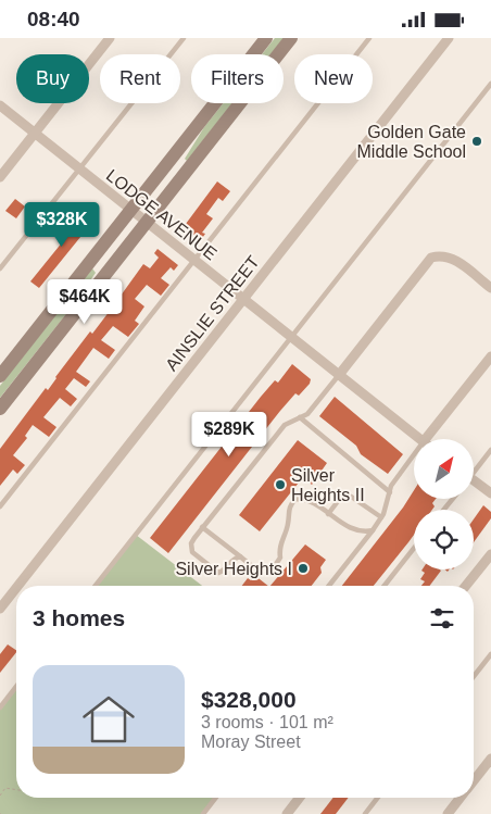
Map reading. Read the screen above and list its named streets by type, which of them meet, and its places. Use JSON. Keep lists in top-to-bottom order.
{
  "streets": {
    "street": ["LODGE AVENUE", "AINSLIE STREET"]
  },
  "crossings": [
    ["LODGE AVENUE", "AINSLIE STREET"]
  ],
  "places": ["Golden Gate Middle School", "Silver Heights II", "Silver Heights I"],
  "north": "top right",
  "page": {
    "status": "08:40",
    "chip": [
      "Buy",
      "Rent",
      "Filters",
      "New"
    ],
    "price": ["$328K", "$464K", "$289K"],
    "heading": "3 homes",
    "list": [
      {
        "name": "$328,000",
        "note": "3 rooms · 101 m² · Moray Street"
      }
    ]
  }
}
